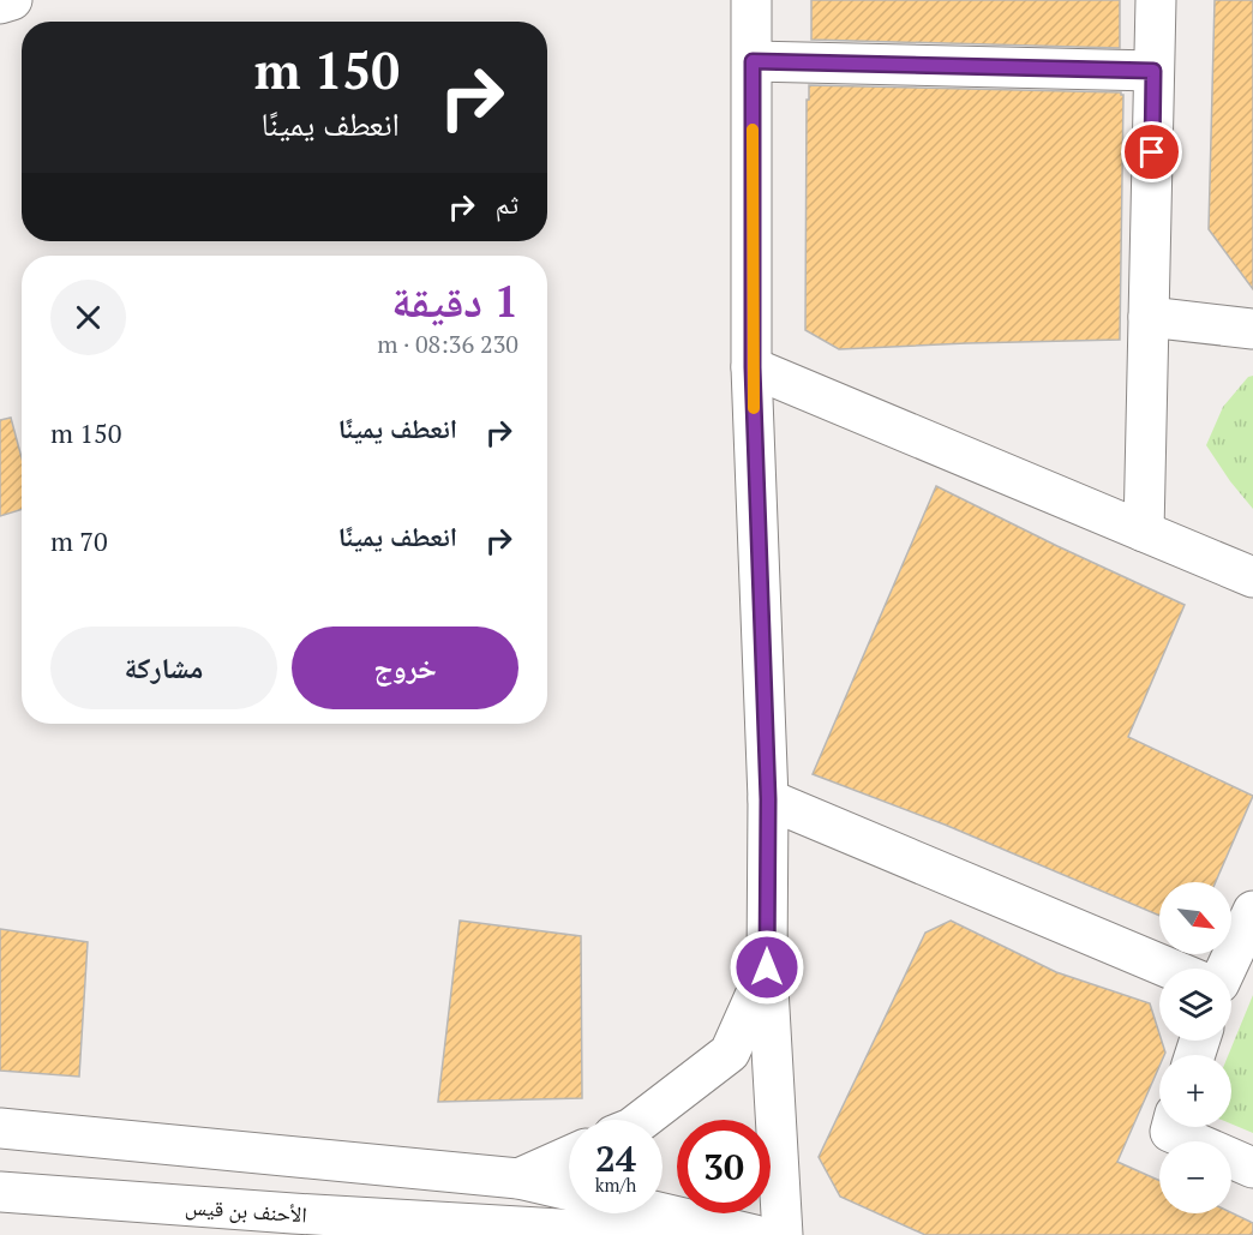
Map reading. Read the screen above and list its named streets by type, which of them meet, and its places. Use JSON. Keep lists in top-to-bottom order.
{
  "streets": {
    "street": ["الأحنف بن قيس"]
  },
  "north": "bottom right",
  "page": {
    "turn": ["150 m", "انعطف يمينًا"],
    "then": "ثم",
    "heading": ["1 دقيقة", "230 m · 08:36"],
    "list": [
      {
        "name": "انعطف يمينًا",
        "value": "150 m"
      },
      {
        "name": "انعطف يمينًا",
        "value": "70 m"
      }
    ],
    "buttons": ["خروج", "مشاركة"],
    "map_buttons": ["+", "−"],
    "speed": "24 km/h",
    "limit": "30"
  }
}
